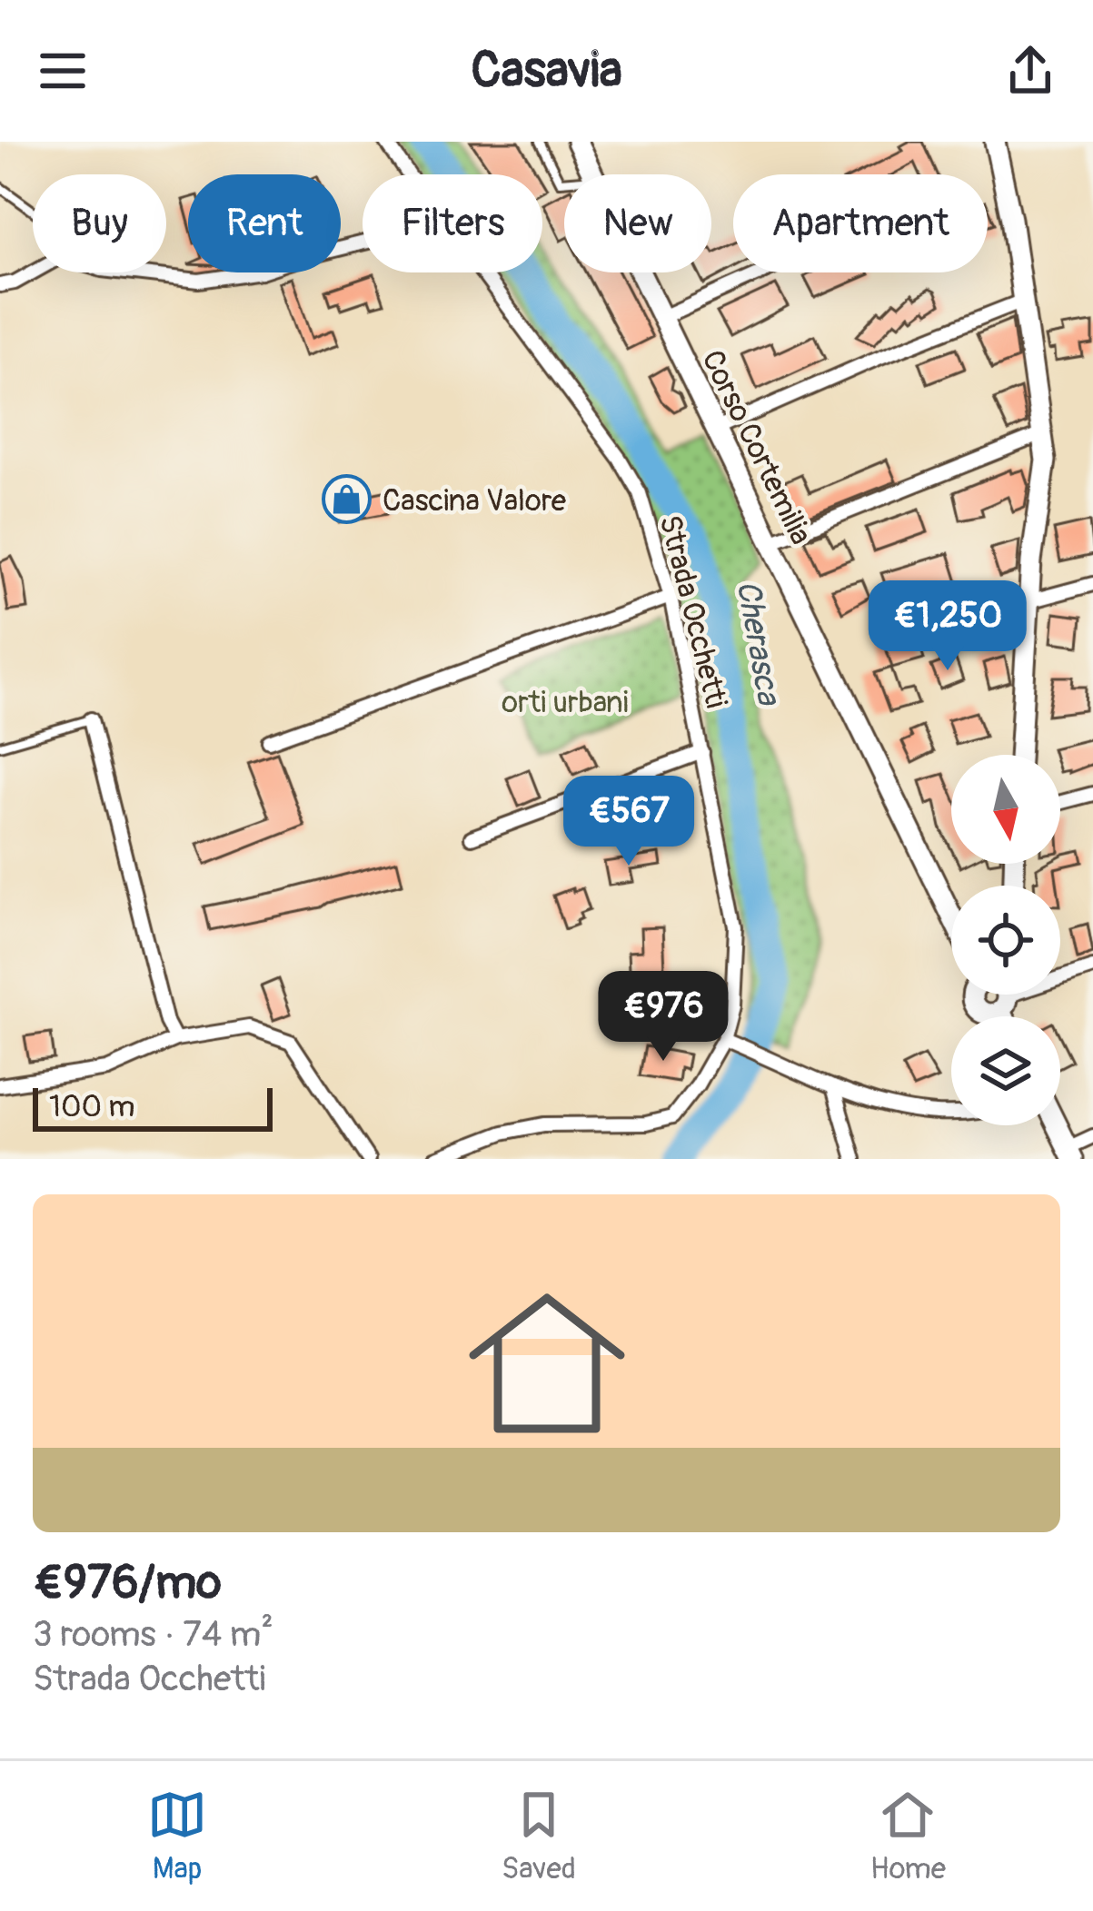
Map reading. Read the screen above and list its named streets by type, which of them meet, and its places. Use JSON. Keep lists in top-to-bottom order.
{
  "streets": {
    "main road": ["Corso Cortemilia"],
    "street": ["Strada Occhetti"]
  },
  "water": ["Cherasca"],
  "parks": ["orti urbani"],
  "places": {
    "shop": ["Cascina Valore"]
  },
  "scale_bar": "100 m",
  "north": "bottom",
  "page": {
    "header": "Casavia",
    "chip": [
      "Buy",
      "Rent",
      "Filters",
      "New",
      "Apartment"
    ],
    "price": ["€1,250", "€567", "€976"],
    "scale": "100 m",
    "list": [
      {
        "name": "€976/mo",
        "note": "3 rooms · 74 m² · Strada Occhetti"
      }
    ],
    "tabs": ["Map", "Saved", "Home"]
  }
}
